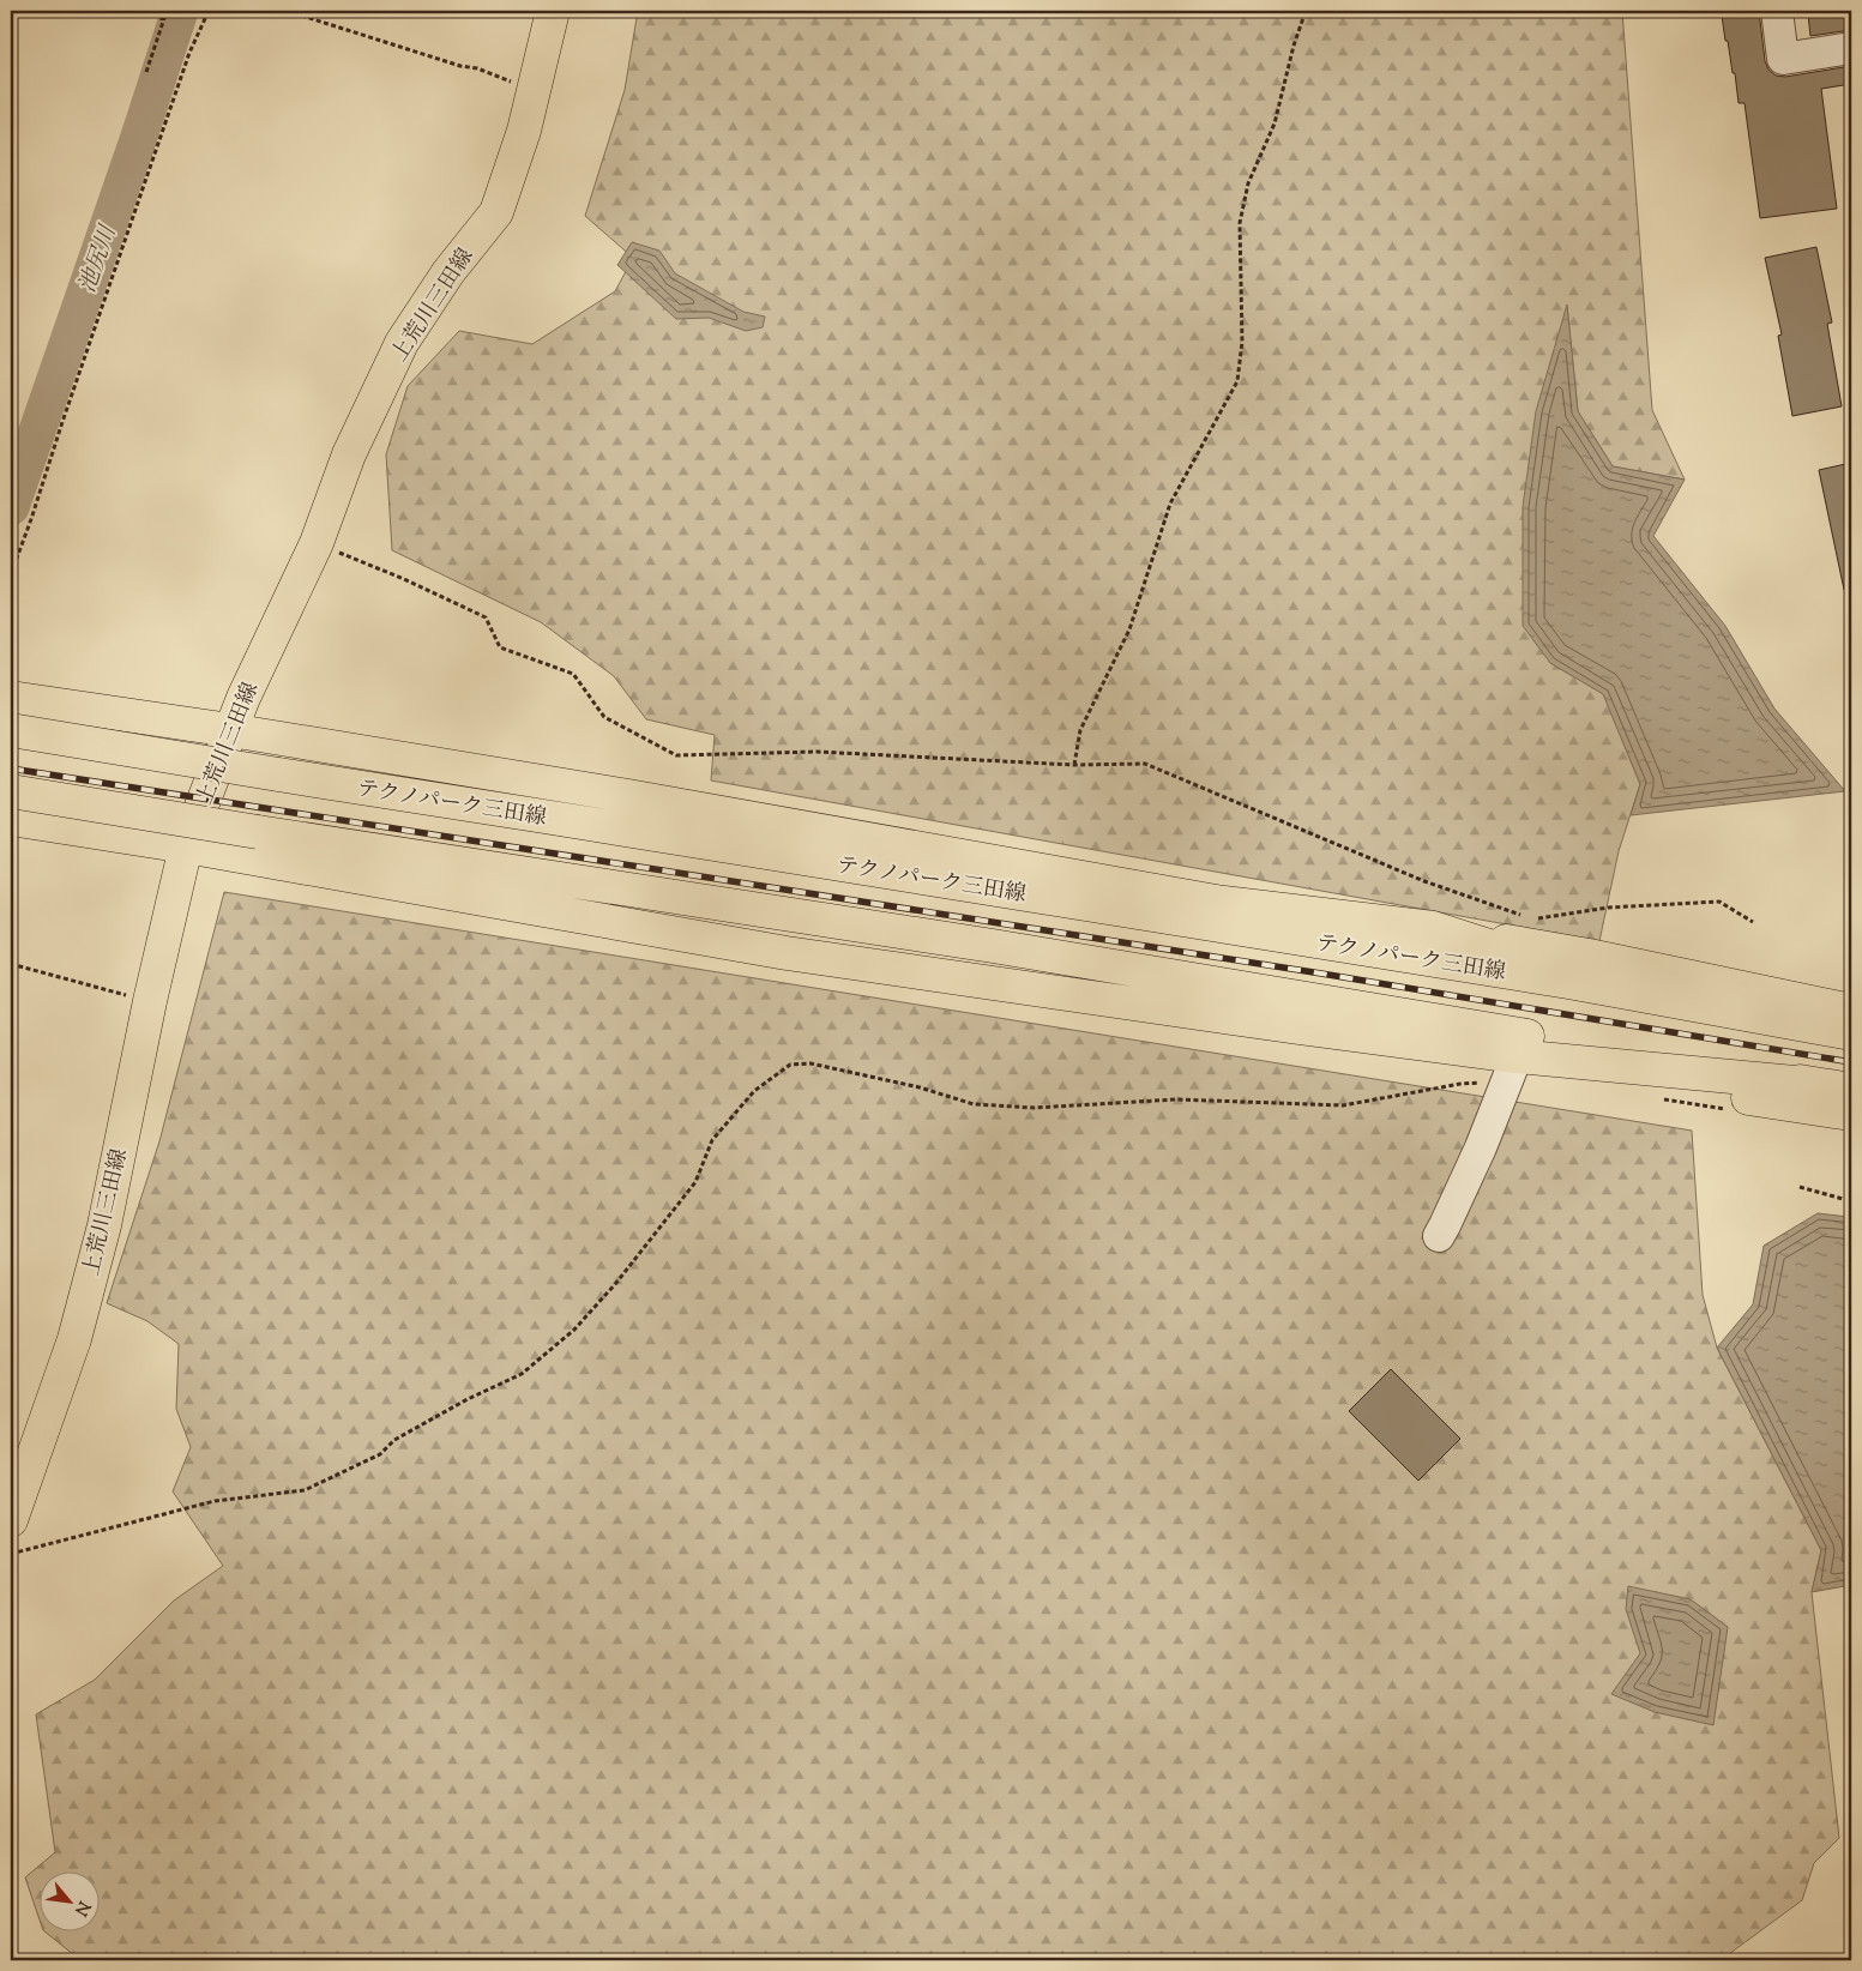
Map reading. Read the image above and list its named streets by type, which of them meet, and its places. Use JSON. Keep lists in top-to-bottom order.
{
  "streets": {
    "main road": ["上荒川三田線", "テクノパーク三田線"]
  },
  "water": ["池尻川"],
  "north": "bottom right"
}
